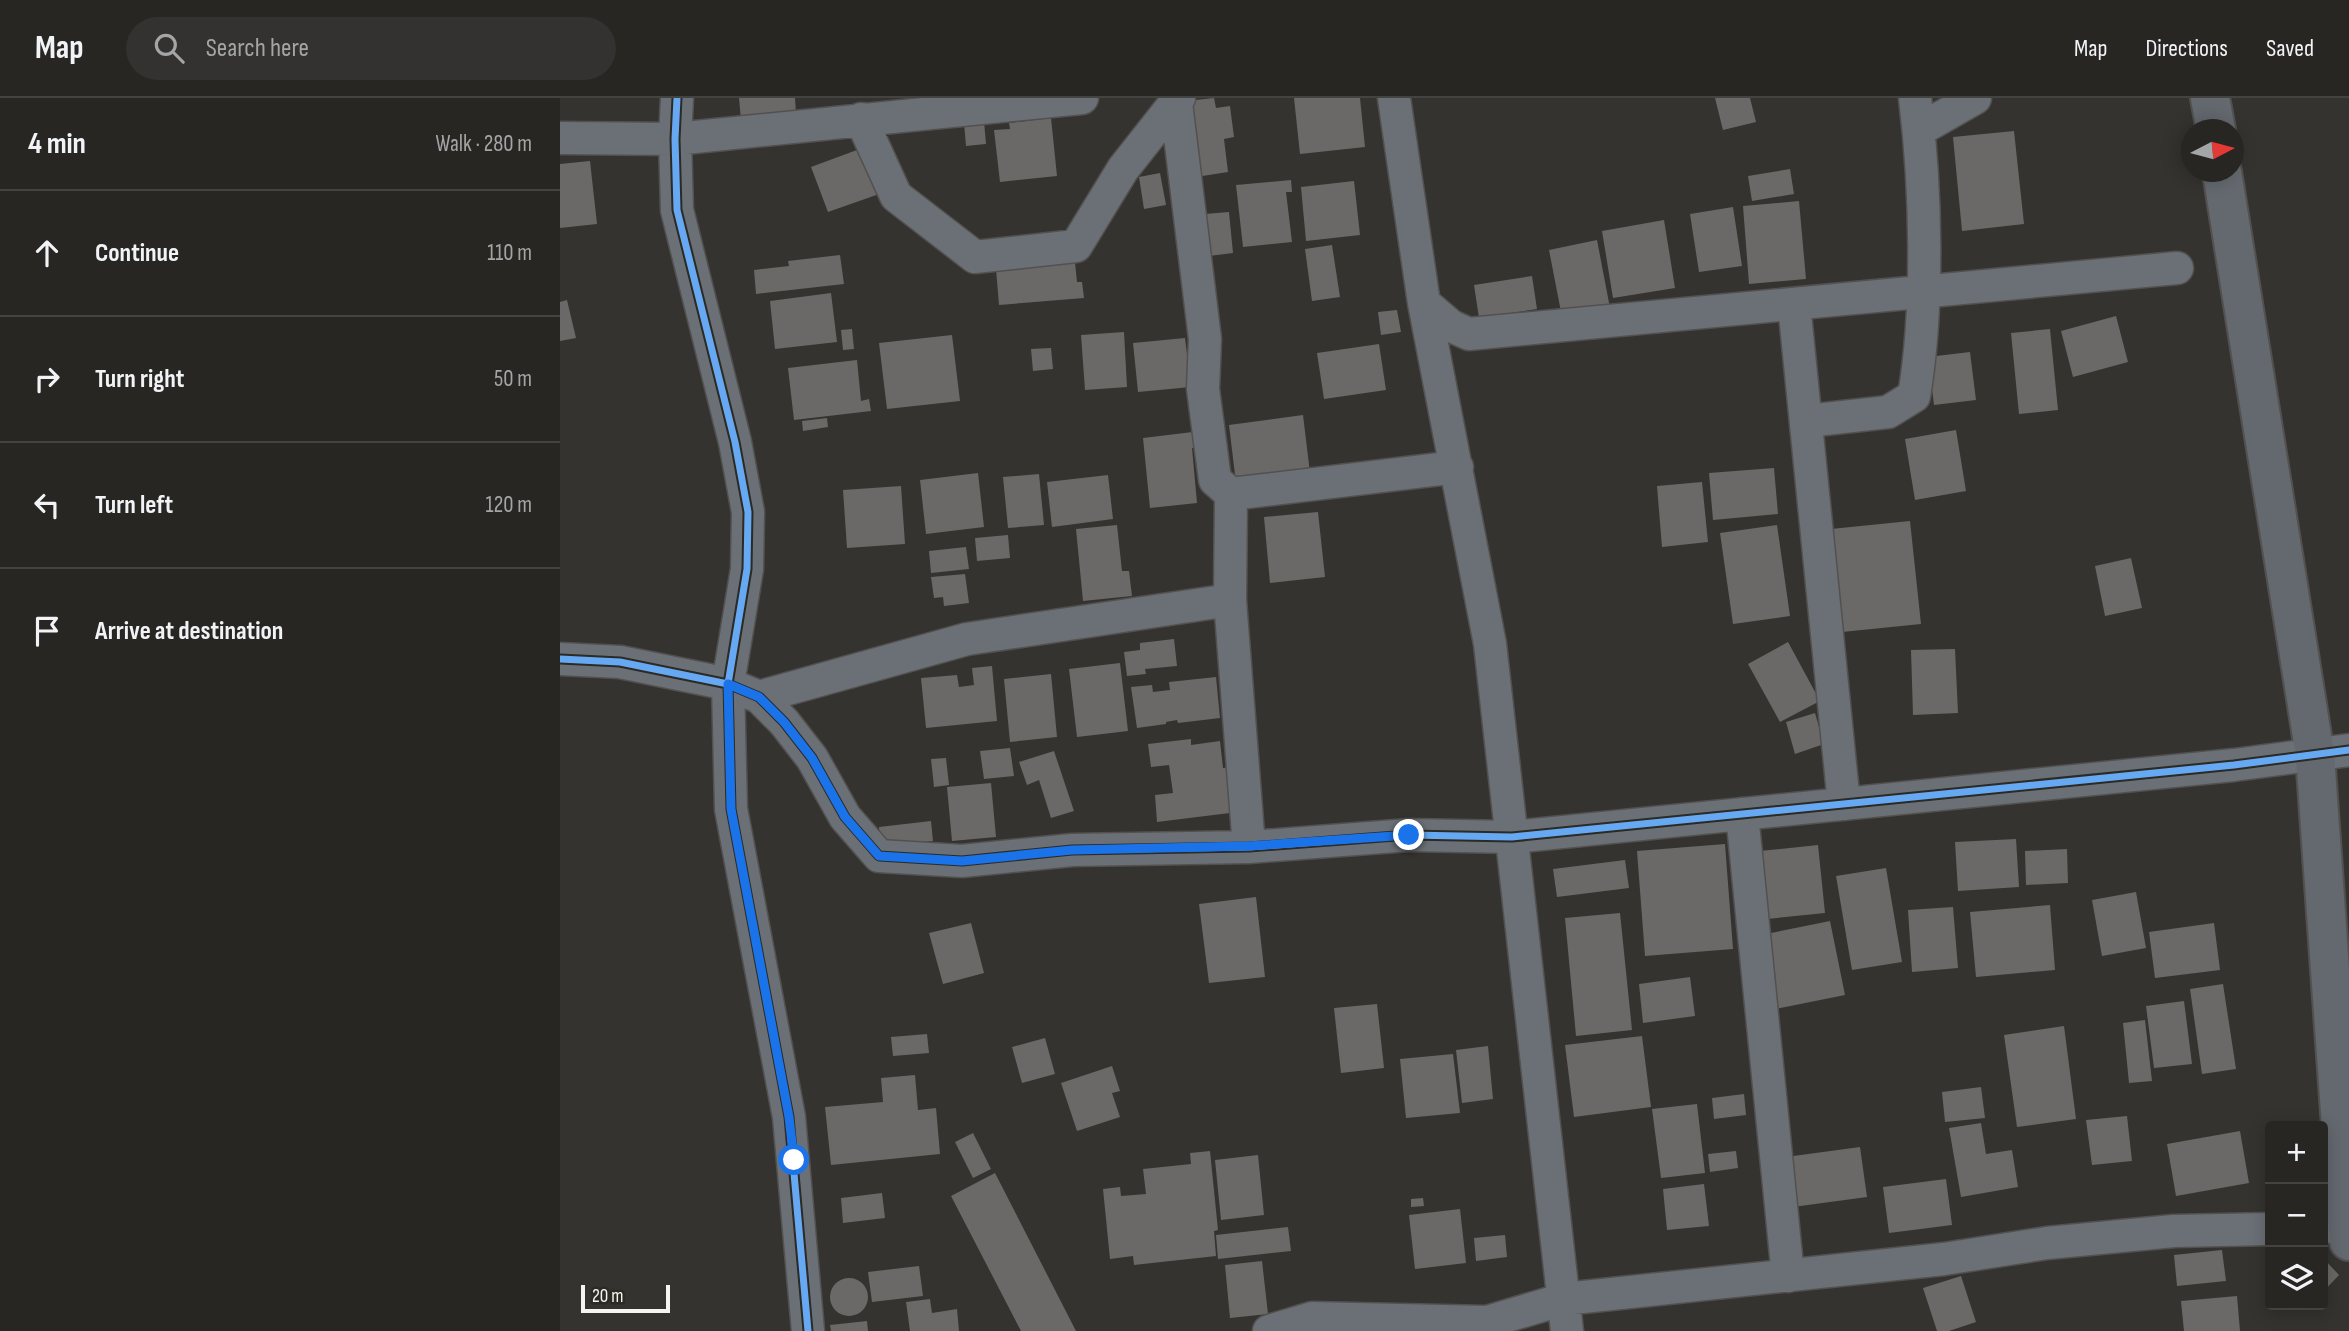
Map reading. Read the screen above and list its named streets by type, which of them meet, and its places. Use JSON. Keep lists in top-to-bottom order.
{
  "scale_bar": "20 m",
  "north": "right",
  "page": {
    "header": "Map",
    "search": "Search here",
    "nav": ["Map", "Directions", "Saved"],
    "heading": ["4 min", "Walk · 280 m"],
    "list": [
      ["Continue", "110 m"],
      ["Turn right", "50 m"],
      ["Turn left", "120 m"],
      "Arrive at destination"
    ],
    "map_buttons": ["+", "−"],
    "scale": "20 m"
  }
}
